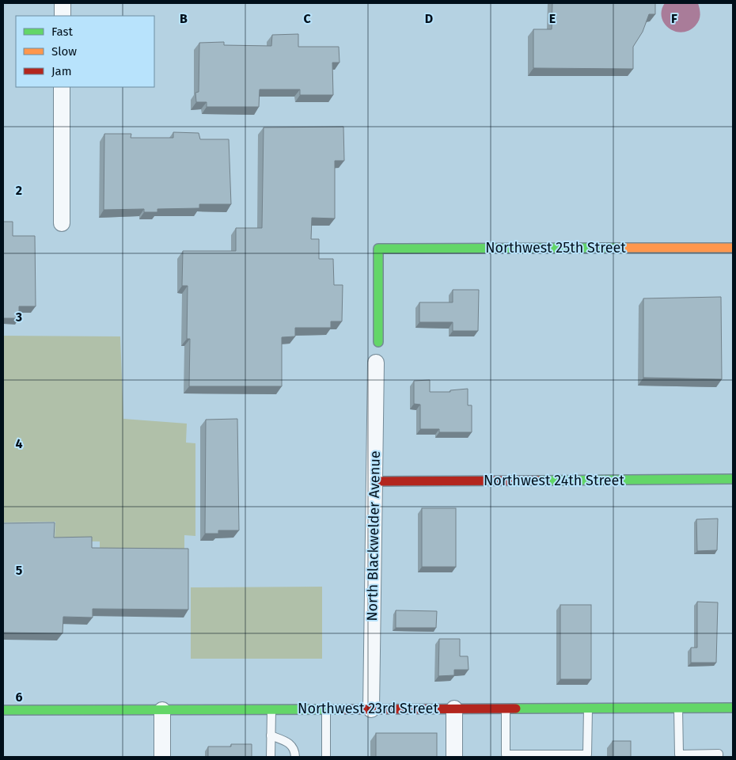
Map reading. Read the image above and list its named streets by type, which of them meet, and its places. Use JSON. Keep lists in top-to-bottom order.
{
  "streets": {
    "street": [
      "Northwest 25th Street",
      "Northwest 24th Street",
      "North Blackwelder Avenue",
      "Northwest 23rd Street"
    ]
  },
  "crossings": [
    ["Northwest 24th Street", "North Blackwelder Avenue"],
    ["North Blackwelder Avenue", "Northwest 23rd Street"]
  ],
  "legend": ["Fast", "Slow", "Jam"],
  "grid": {
    "columns": [
      "B",
      "C",
      "D",
      "E",
      "F"
    ],
    "rows": [
      "2",
      "3",
      "4",
      "5",
      "6"
    ]
  }
}
